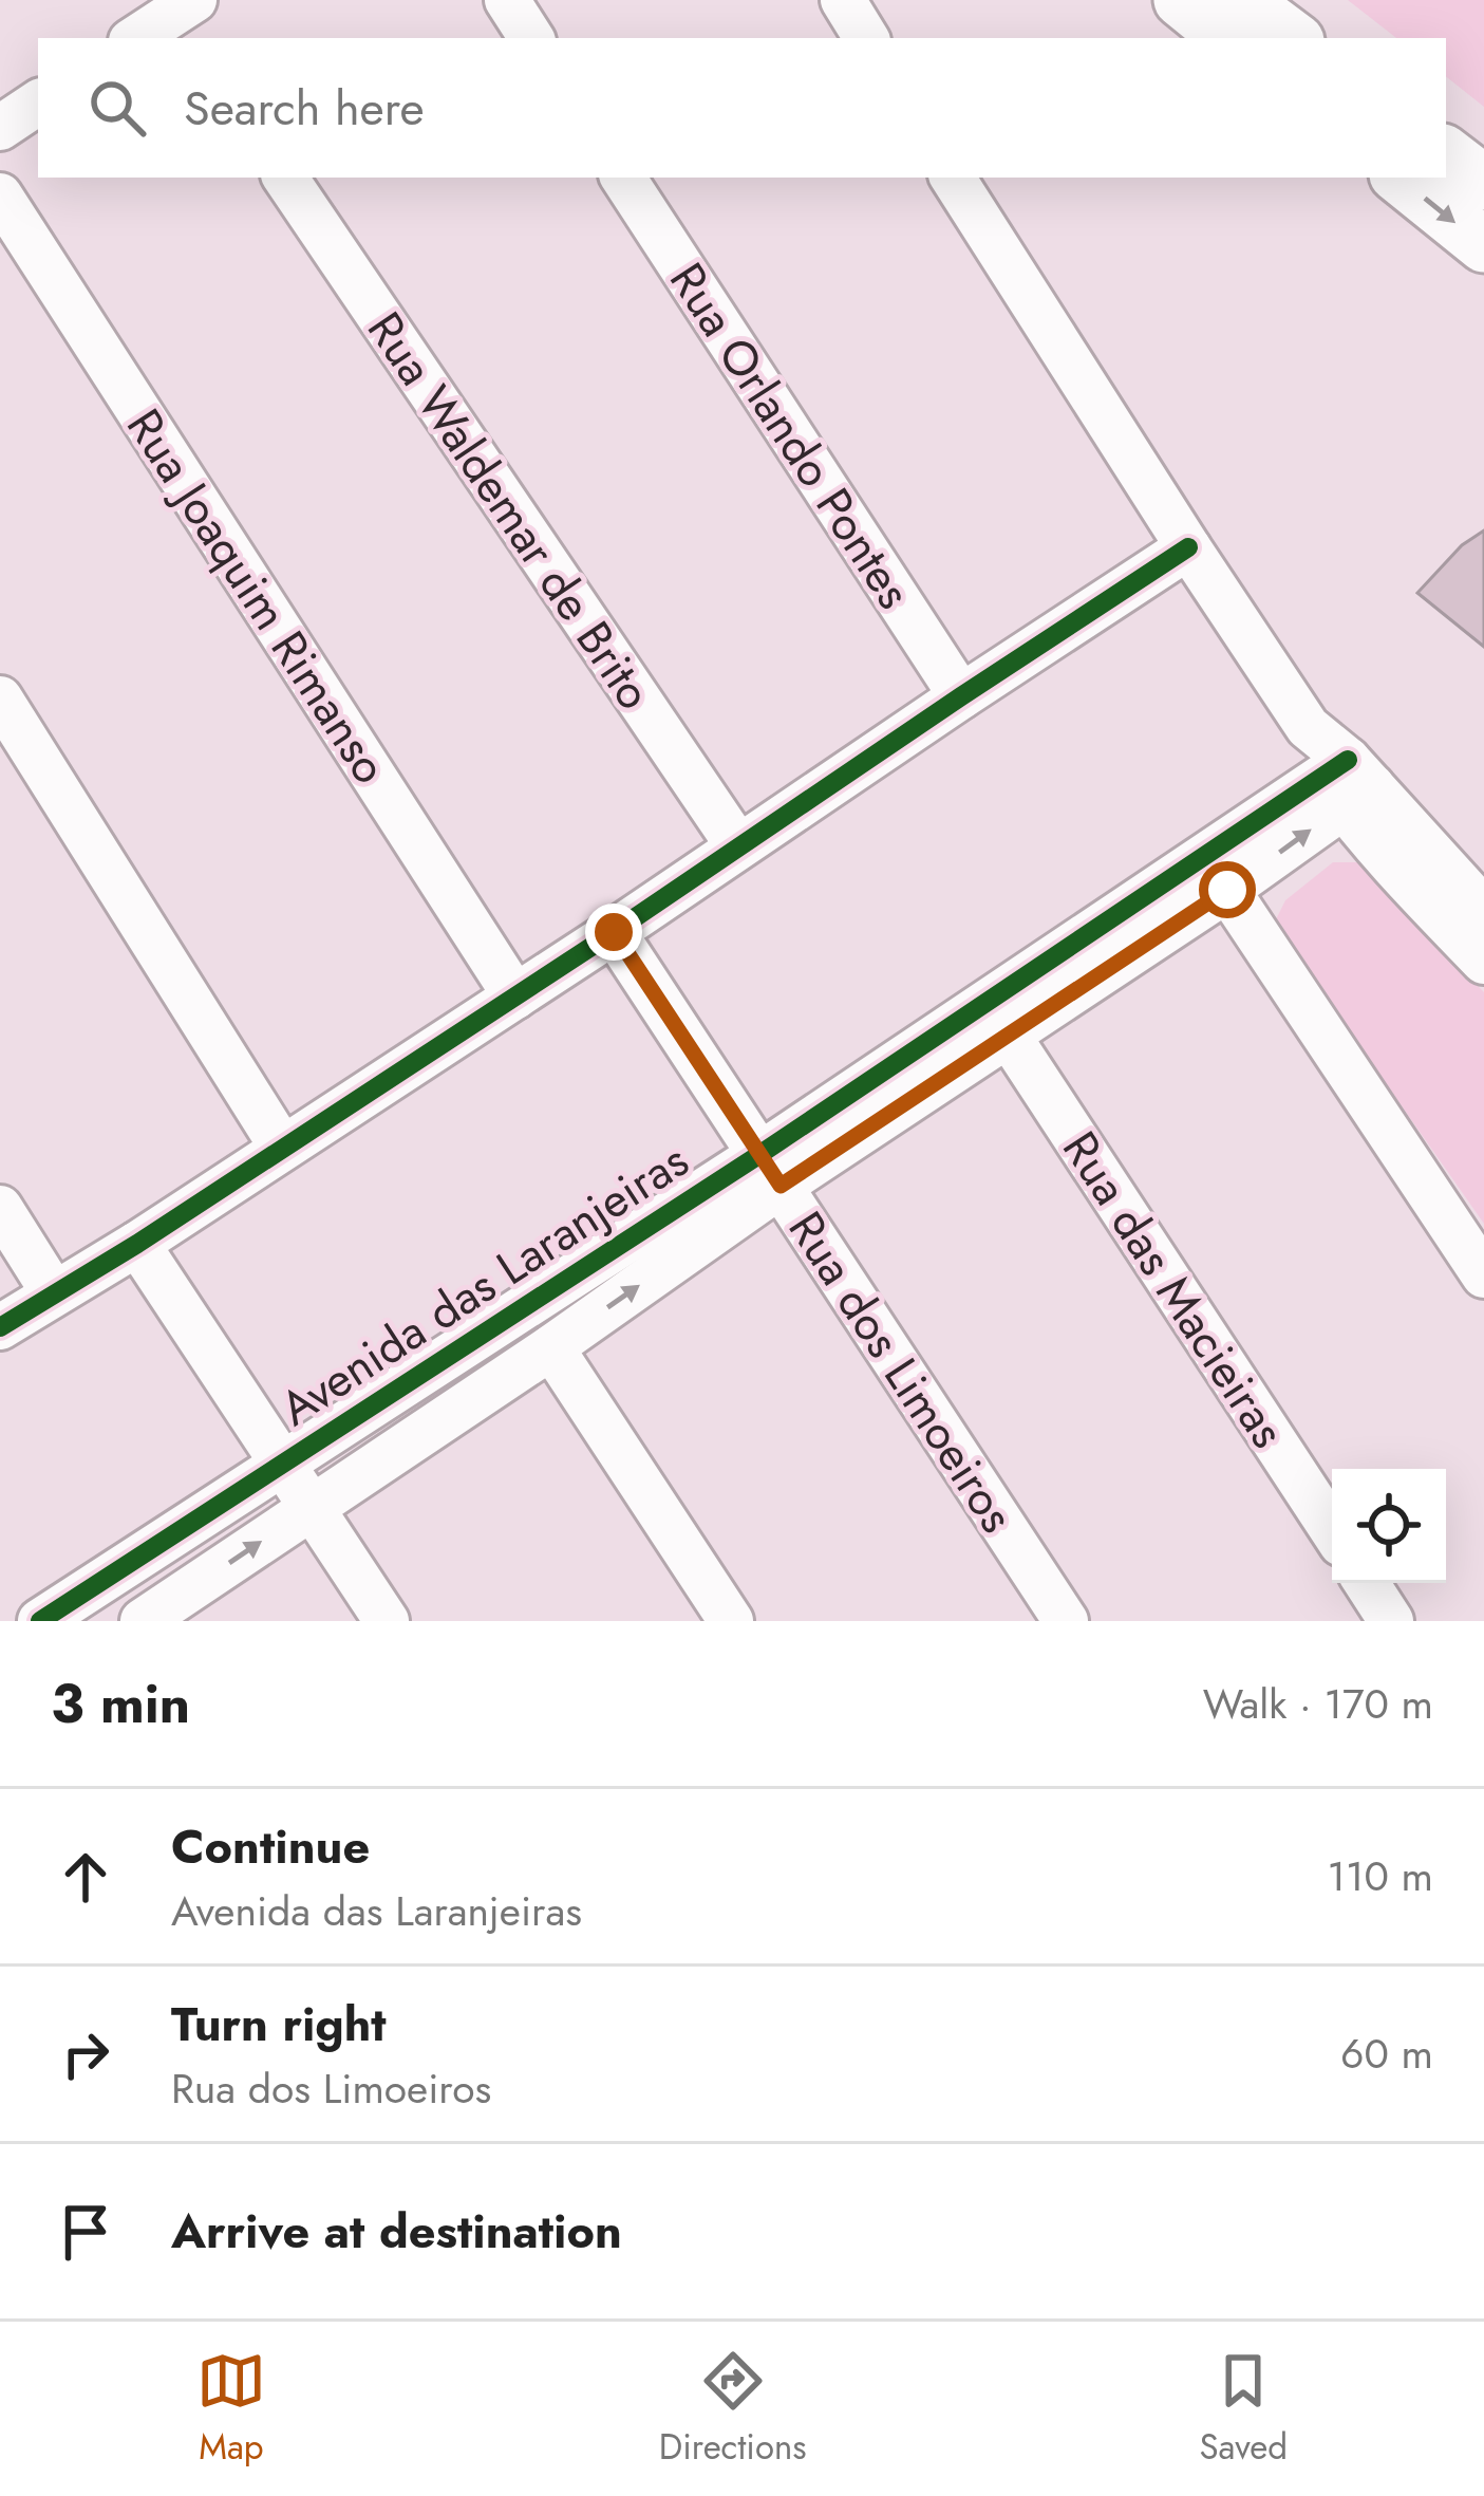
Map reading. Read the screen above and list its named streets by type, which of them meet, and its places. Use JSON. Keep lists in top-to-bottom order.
{
  "streets": {
    "street": [
      "Rua Orlando Pontes",
      "Rua Waldemar de Brito",
      "Rua Joaquim Rimanso",
      "Avenida das Laranjeiras",
      "Rua das Macieiras",
      "Rua dos Limoeiros"
    ]
  },
  "crossings": [
    ["Avenida das Laranjeiras", "Rua das Macieiras"],
    ["Avenida das Laranjeiras", "Rua dos Limoeiros"]
  ],
  "page": {
    "search": "Search here",
    "heading": ["3 min", "Walk · 170 m"],
    "list": [
      ["Continue", "Avenida das Laranjeiras", "110 m"],
      ["Turn right", "Rua dos Limoeiros", "60 m"],
      "Arrive at destination"
    ],
    "nav": ["Map", "Directions", "Saved"]
  }
}
